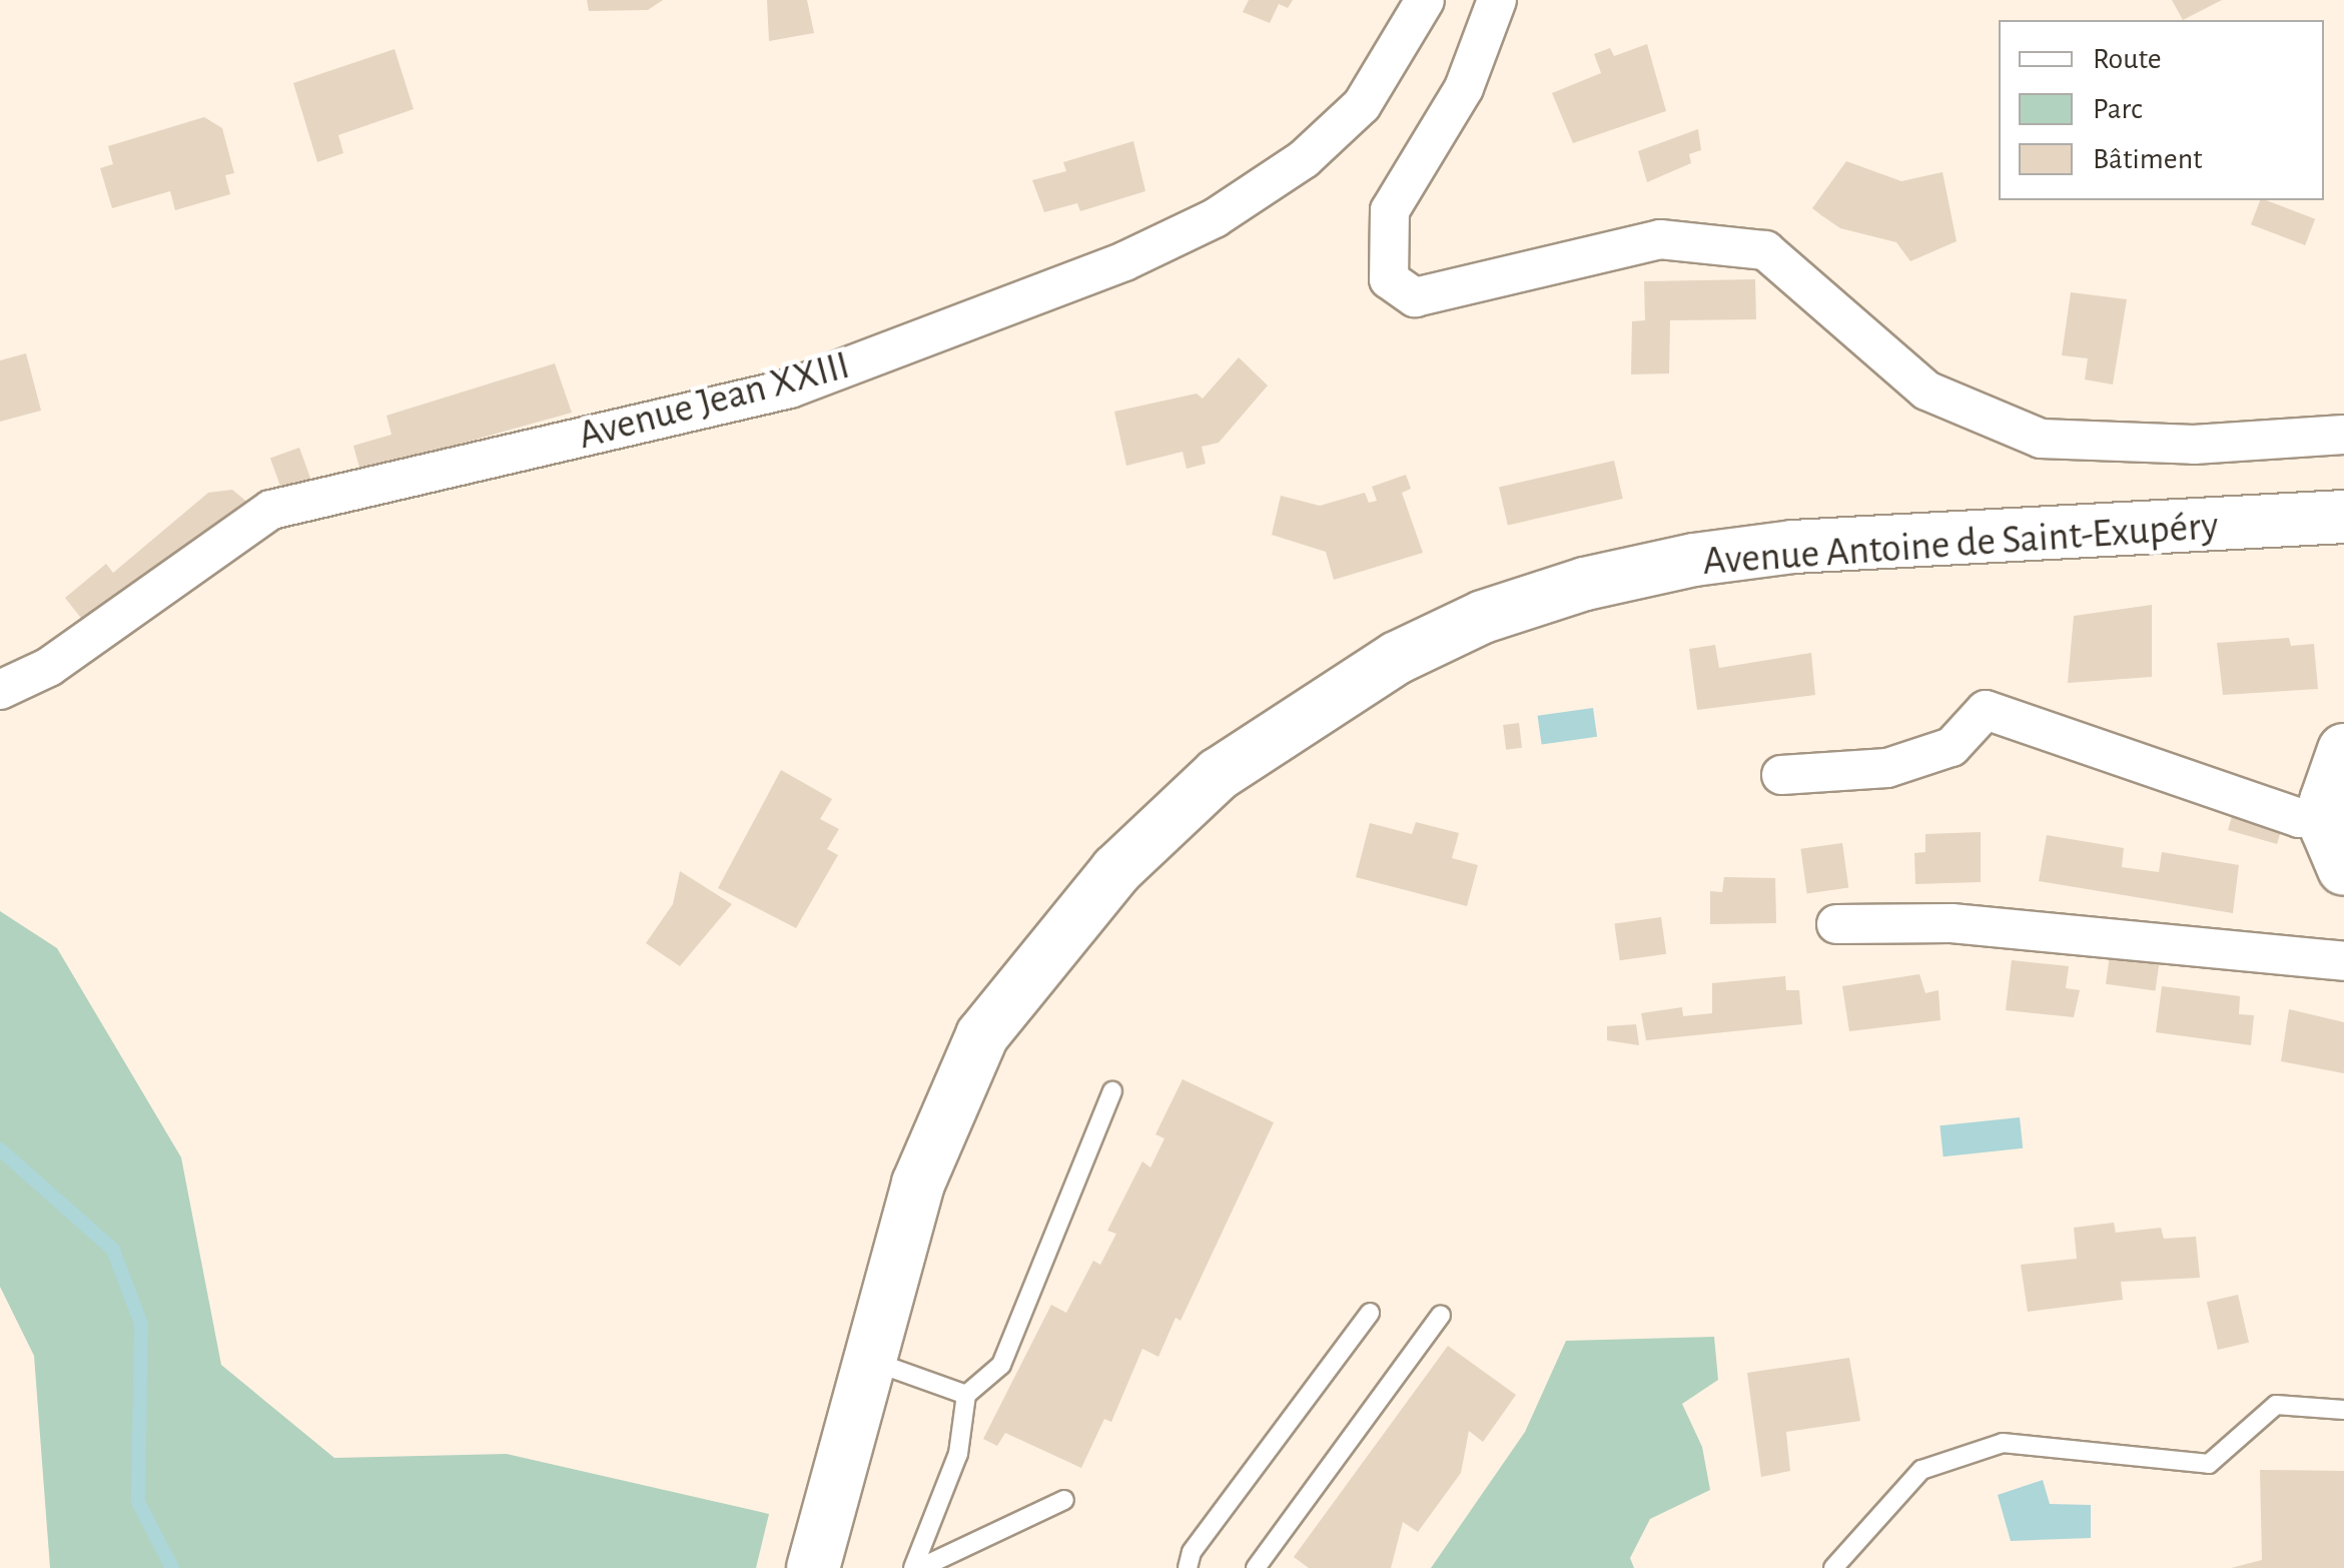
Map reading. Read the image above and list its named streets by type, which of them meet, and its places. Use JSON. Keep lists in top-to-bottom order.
{
  "streets": {
    "main road": ["Avenue Antoine de Saint-Exupéry"],
    "street": ["Avenue Jean XXIII"]
  },
  "legend": ["Route", "Parc", "Bâtiment"]
}
